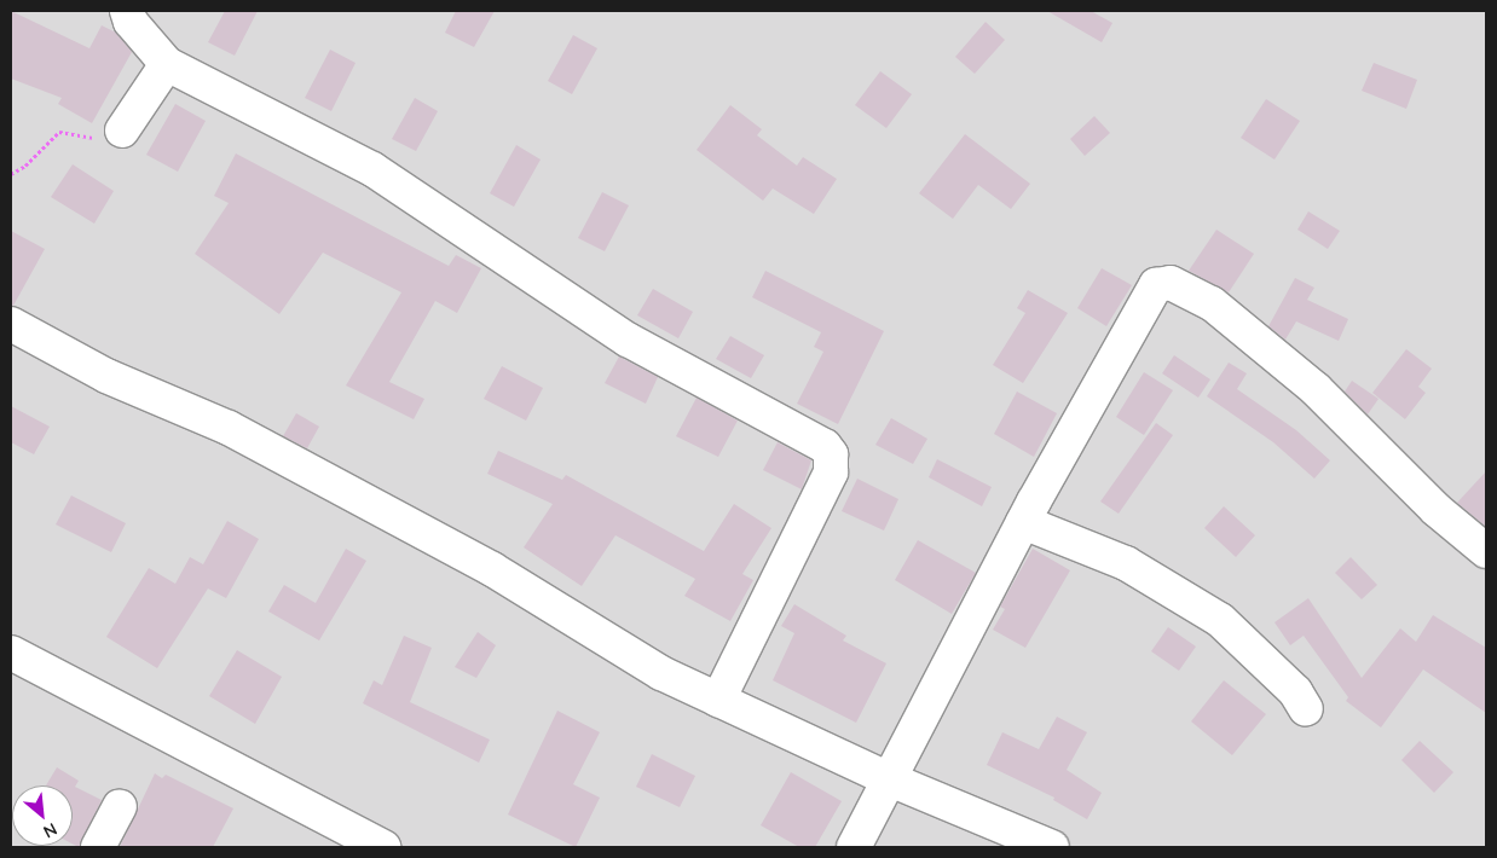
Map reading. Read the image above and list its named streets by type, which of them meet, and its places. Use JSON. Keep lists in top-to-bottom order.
{
  "north": "bottom right"
}
